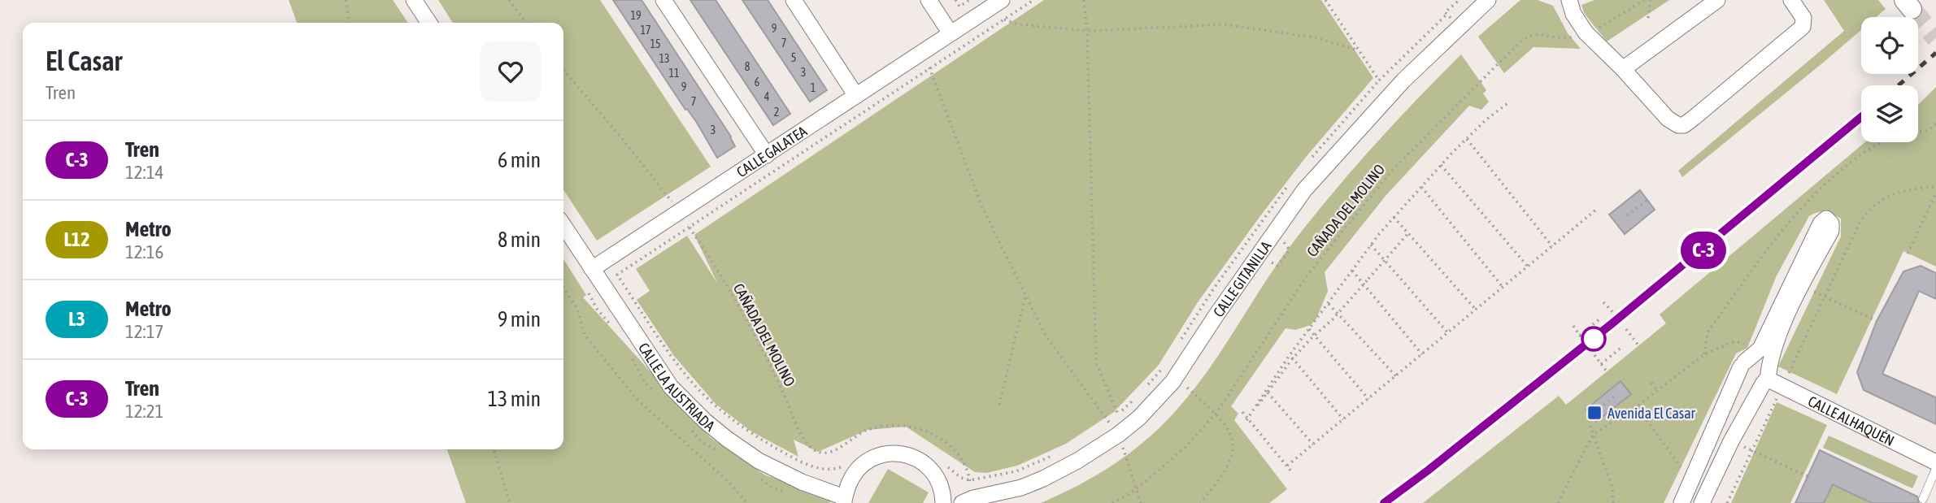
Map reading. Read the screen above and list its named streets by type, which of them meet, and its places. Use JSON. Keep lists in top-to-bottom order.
{
  "streets": {
    "street": [
      "CALLE GALATEA",
      "CALLE GITANILLA",
      "CALLE LA AUSTRIADA",
      "CALLE ALHAQUÉN"
    ],
    "path": ["CAÑADA DEL MOLINO"]
  },
  "crossings": [
    ["CALLE GALATEA", "CAÑADA DEL MOLINO"],
    ["CALLE GALATEA", "CALLE LA AUSTRIADA"],
    ["CAÑADA DEL MOLINO", "CALLE GITANILLA"]
  ],
  "places": {
    "transit": ["Avenida El Casar"]
  },
  "house_numbers": [
    "19",
    "9",
    "17",
    "7",
    "15",
    "5",
    "13",
    "8",
    "3",
    "11",
    "6",
    "9",
    "1",
    "4",
    "7",
    "2",
    "3"
  ],
  "page": {
    "on_map": "C-3",
    "heading": ["El Casar", "Tren"],
    "list": [
      {
        "mark": "C-3",
        "name": "Tren",
        "note": "12:14",
        "value": "6 min"
      },
      {
        "mark": "L12",
        "name": "Metro",
        "note": "12:16",
        "value": "8 min"
      },
      {
        "mark": "L3",
        "name": "Metro",
        "note": "12:17",
        "value": "9 min"
      },
      {
        "mark": "C-3",
        "name": "Tren",
        "note": "12:21",
        "value": "13 min"
      }
    ]
  }
}
